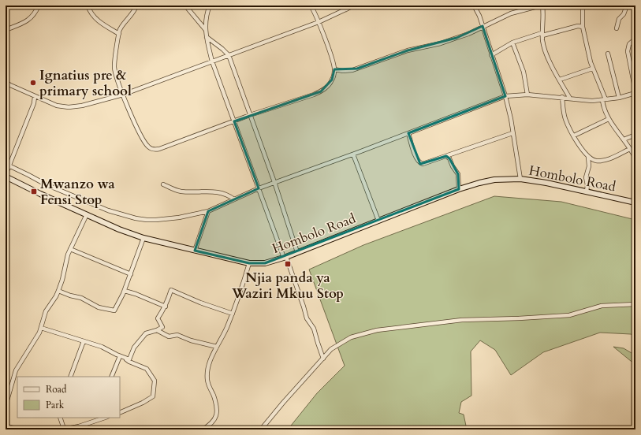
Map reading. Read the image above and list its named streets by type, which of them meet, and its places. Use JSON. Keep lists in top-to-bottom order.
{
  "streets": {
    "street": ["Hombolo Road"]
  },
  "places": {
    "other": ["Ignatius pre & primary school"],
    "transit": ["Mwanzo wa Fensi Stop", "Njia panda ya Waziri Mkuu Stop"]
  },
  "legend": ["Road", "Park"]
}
